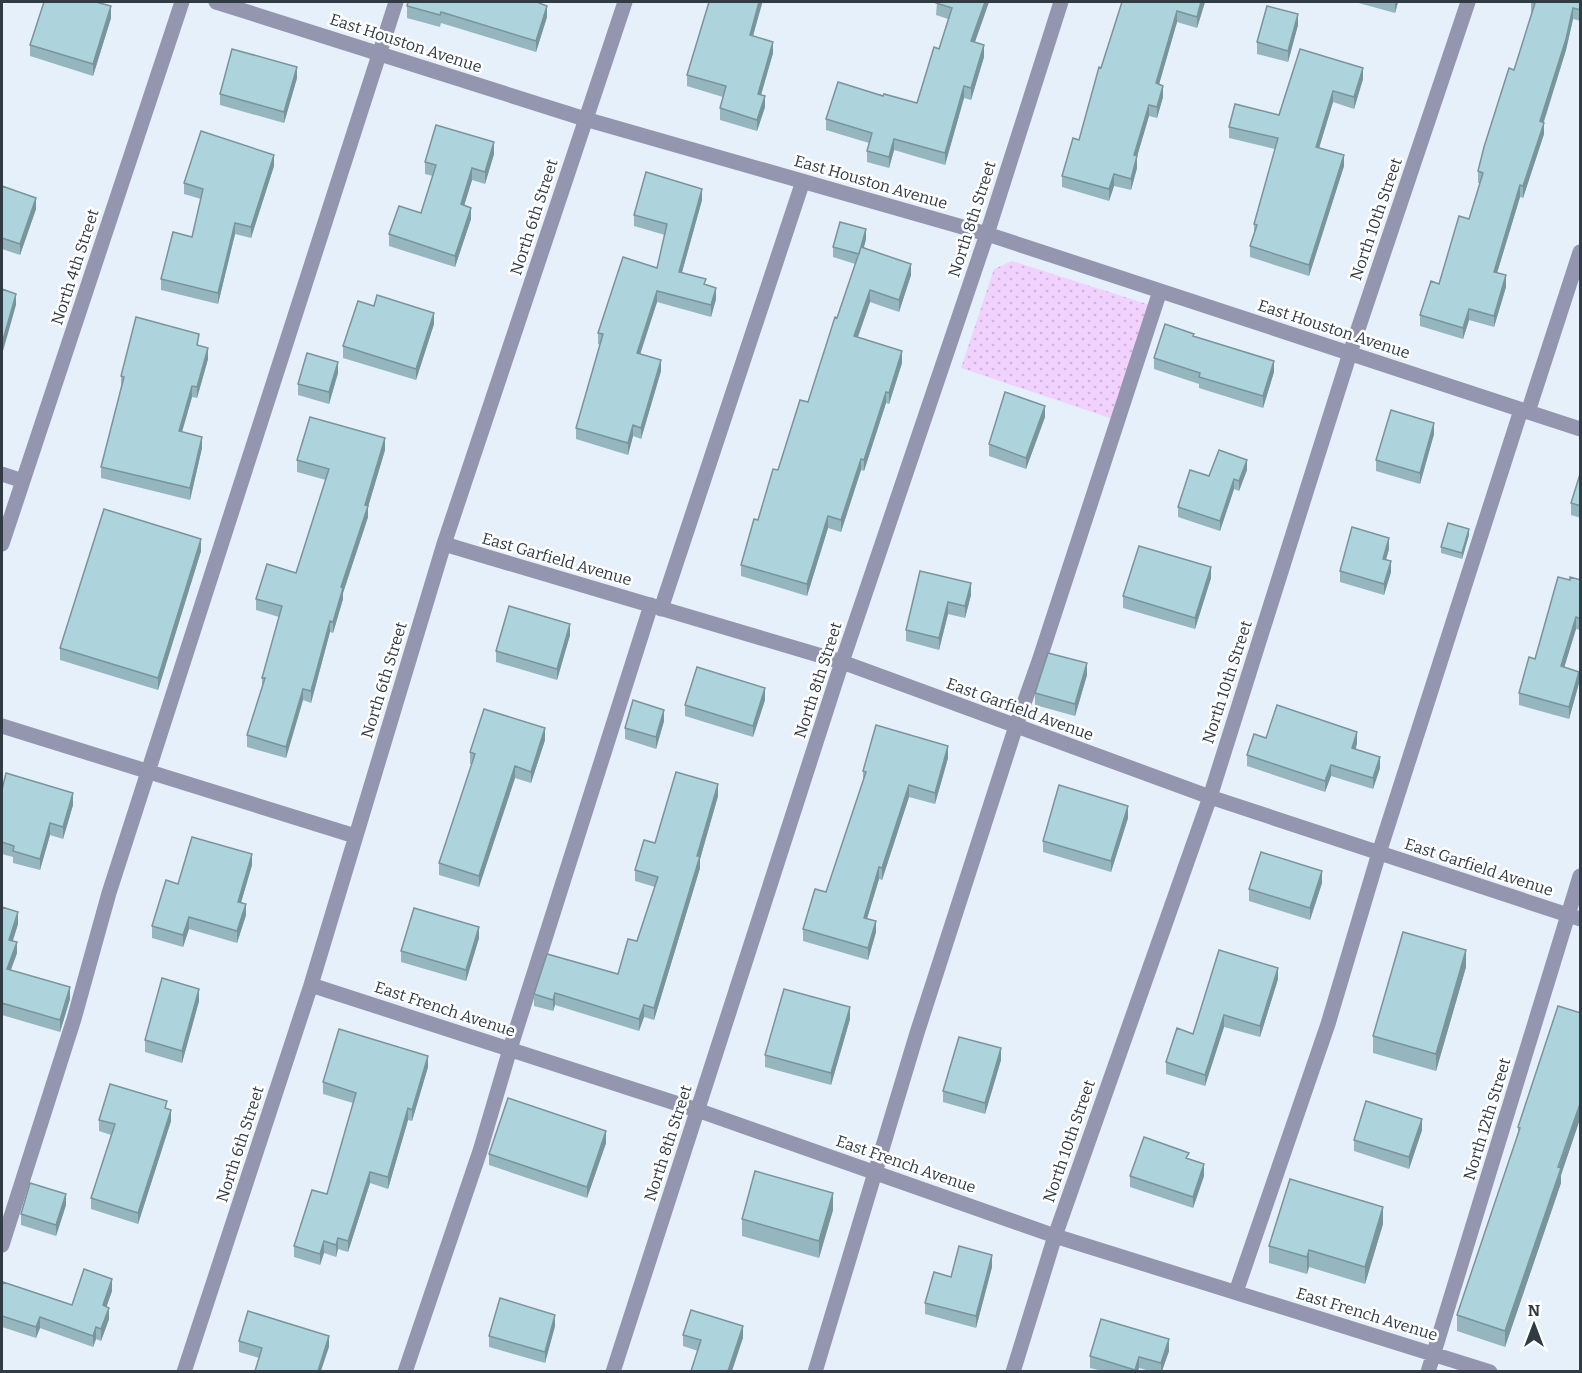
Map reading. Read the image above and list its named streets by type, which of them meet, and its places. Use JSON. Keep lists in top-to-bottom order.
{
  "streets": {
    "street": [
      "East Houston Avenue",
      "North 6th Street",
      "North 8th Street",
      "North 10th Street",
      "North 4th Street",
      "East Garfield Avenue",
      "East French Avenue",
      "North 12th Street"
    ]
  },
  "crossings": [
    ["East Houston Avenue", "North 6th Street"],
    ["East Houston Avenue", "North 8th Street"],
    ["East Houston Avenue", "North 10th Street"],
    ["North 6th Street", "East Garfield Avenue"],
    ["North 6th Street", "East French Avenue"],
    ["North 8th Street", "East Garfield Avenue"],
    ["North 8th Street", "East French Avenue"],
    ["North 10th Street", "East Garfield Avenue"],
    ["North 10th Street", "East French Avenue"],
    ["East Garfield Avenue", "North 12th Street"],
    ["East French Avenue", "North 12th Street"]
  ],
  "north": "top"
}
